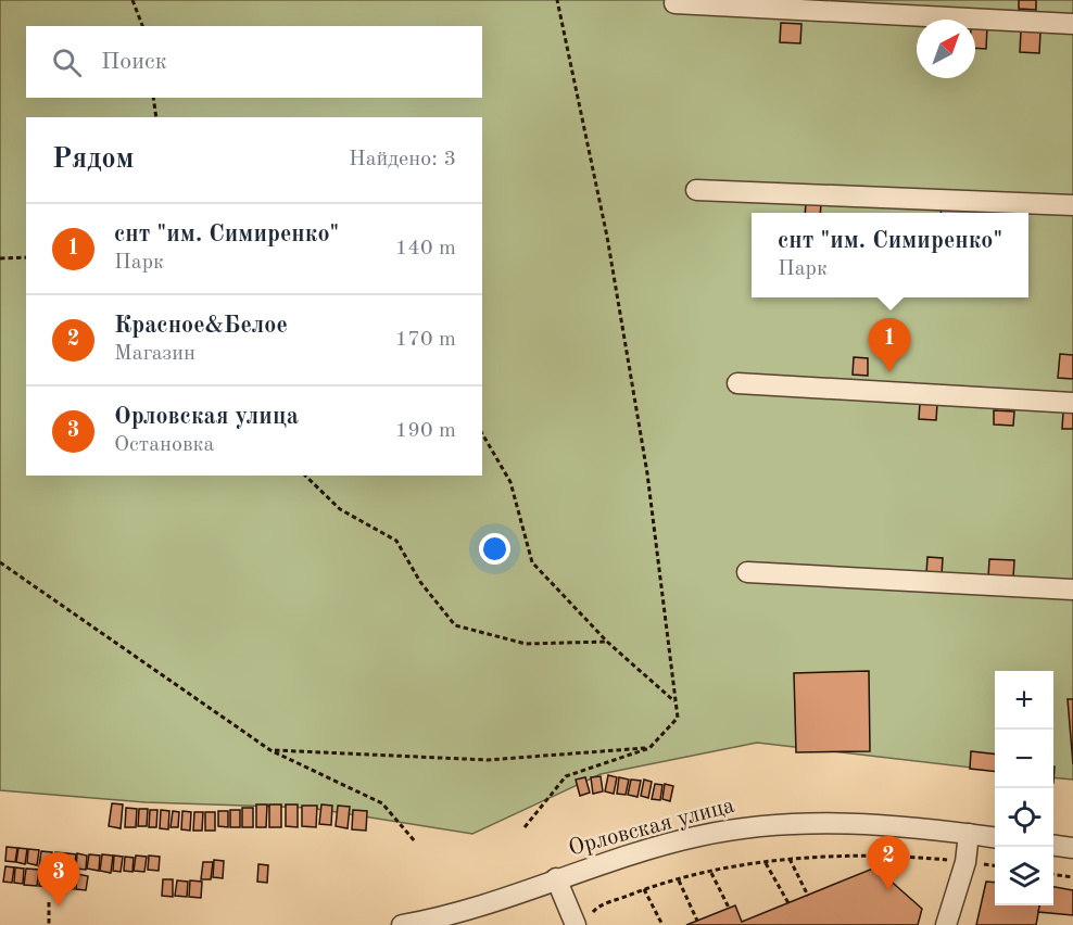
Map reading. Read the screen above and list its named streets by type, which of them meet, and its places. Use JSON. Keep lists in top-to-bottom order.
{
  "streets": {
    "street": ["Орловская улица"]
  },
  "north": "top right",
  "page": {
    "search": "Поиск",
    "heading": ["Рядом", "Найдено: 3"],
    "list": [
      {
        "mark": "1",
        "name": "снт \"им. Симиренко\"",
        "note": "Парк",
        "value": "140 m"
      },
      {
        "mark": "2",
        "name": "Красное&Белое",
        "note": "Магазин",
        "value": "170 m"
      },
      {
        "mark": "3",
        "name": "Орловская улица",
        "note": "Остановка",
        "value": "190 m"
      }
    ],
    "popup": ["снт \"им. Симиренко\"", "Парк"],
    "pins": ["1", "2", "3"],
    "map_buttons": ["+", "−"]
  }
}
